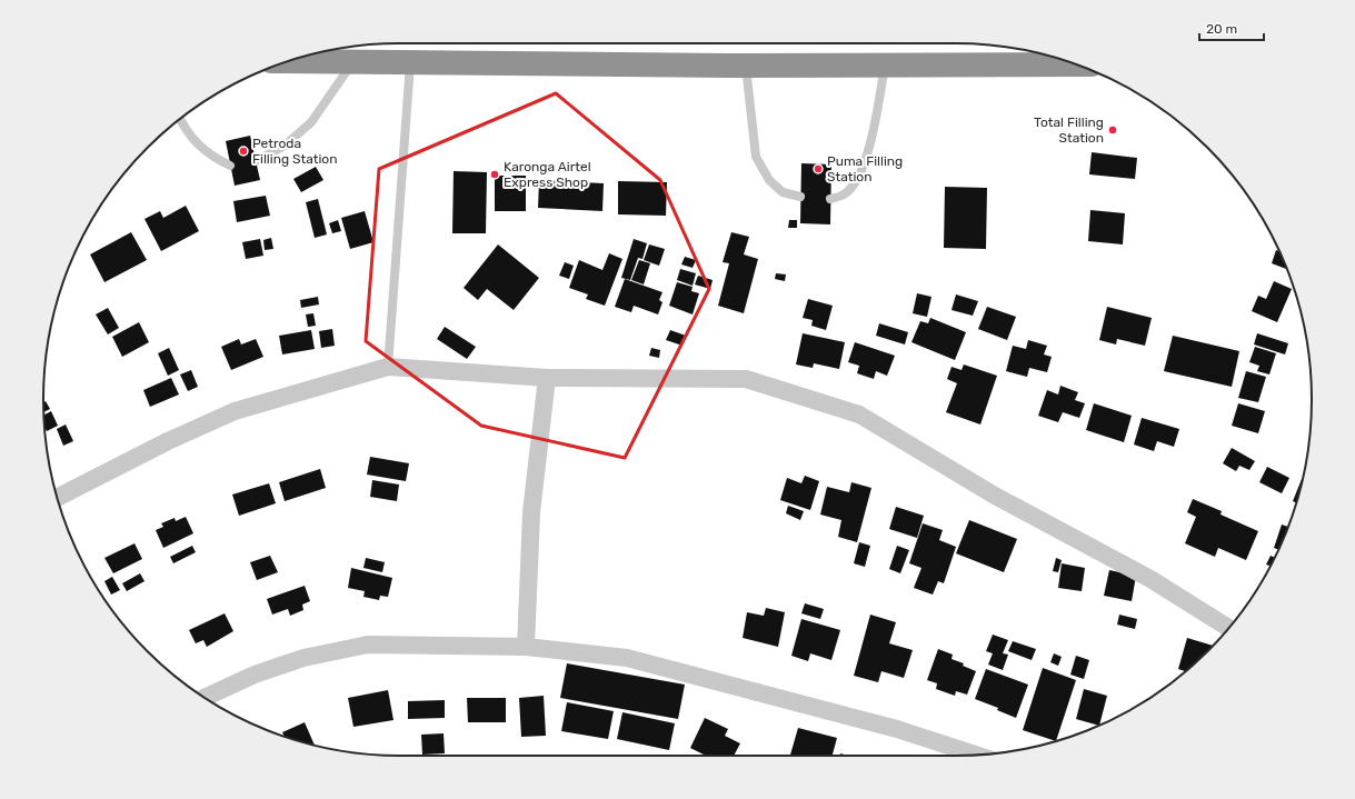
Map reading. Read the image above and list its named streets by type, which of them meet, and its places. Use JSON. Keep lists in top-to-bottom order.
{
  "places": [
    "Total Filling Station",
    "Petroda Filling Station",
    "Puma Filling Station",
    "Karonga Airtel Express Shop"
  ],
  "scale_bar": "20 m"
}
